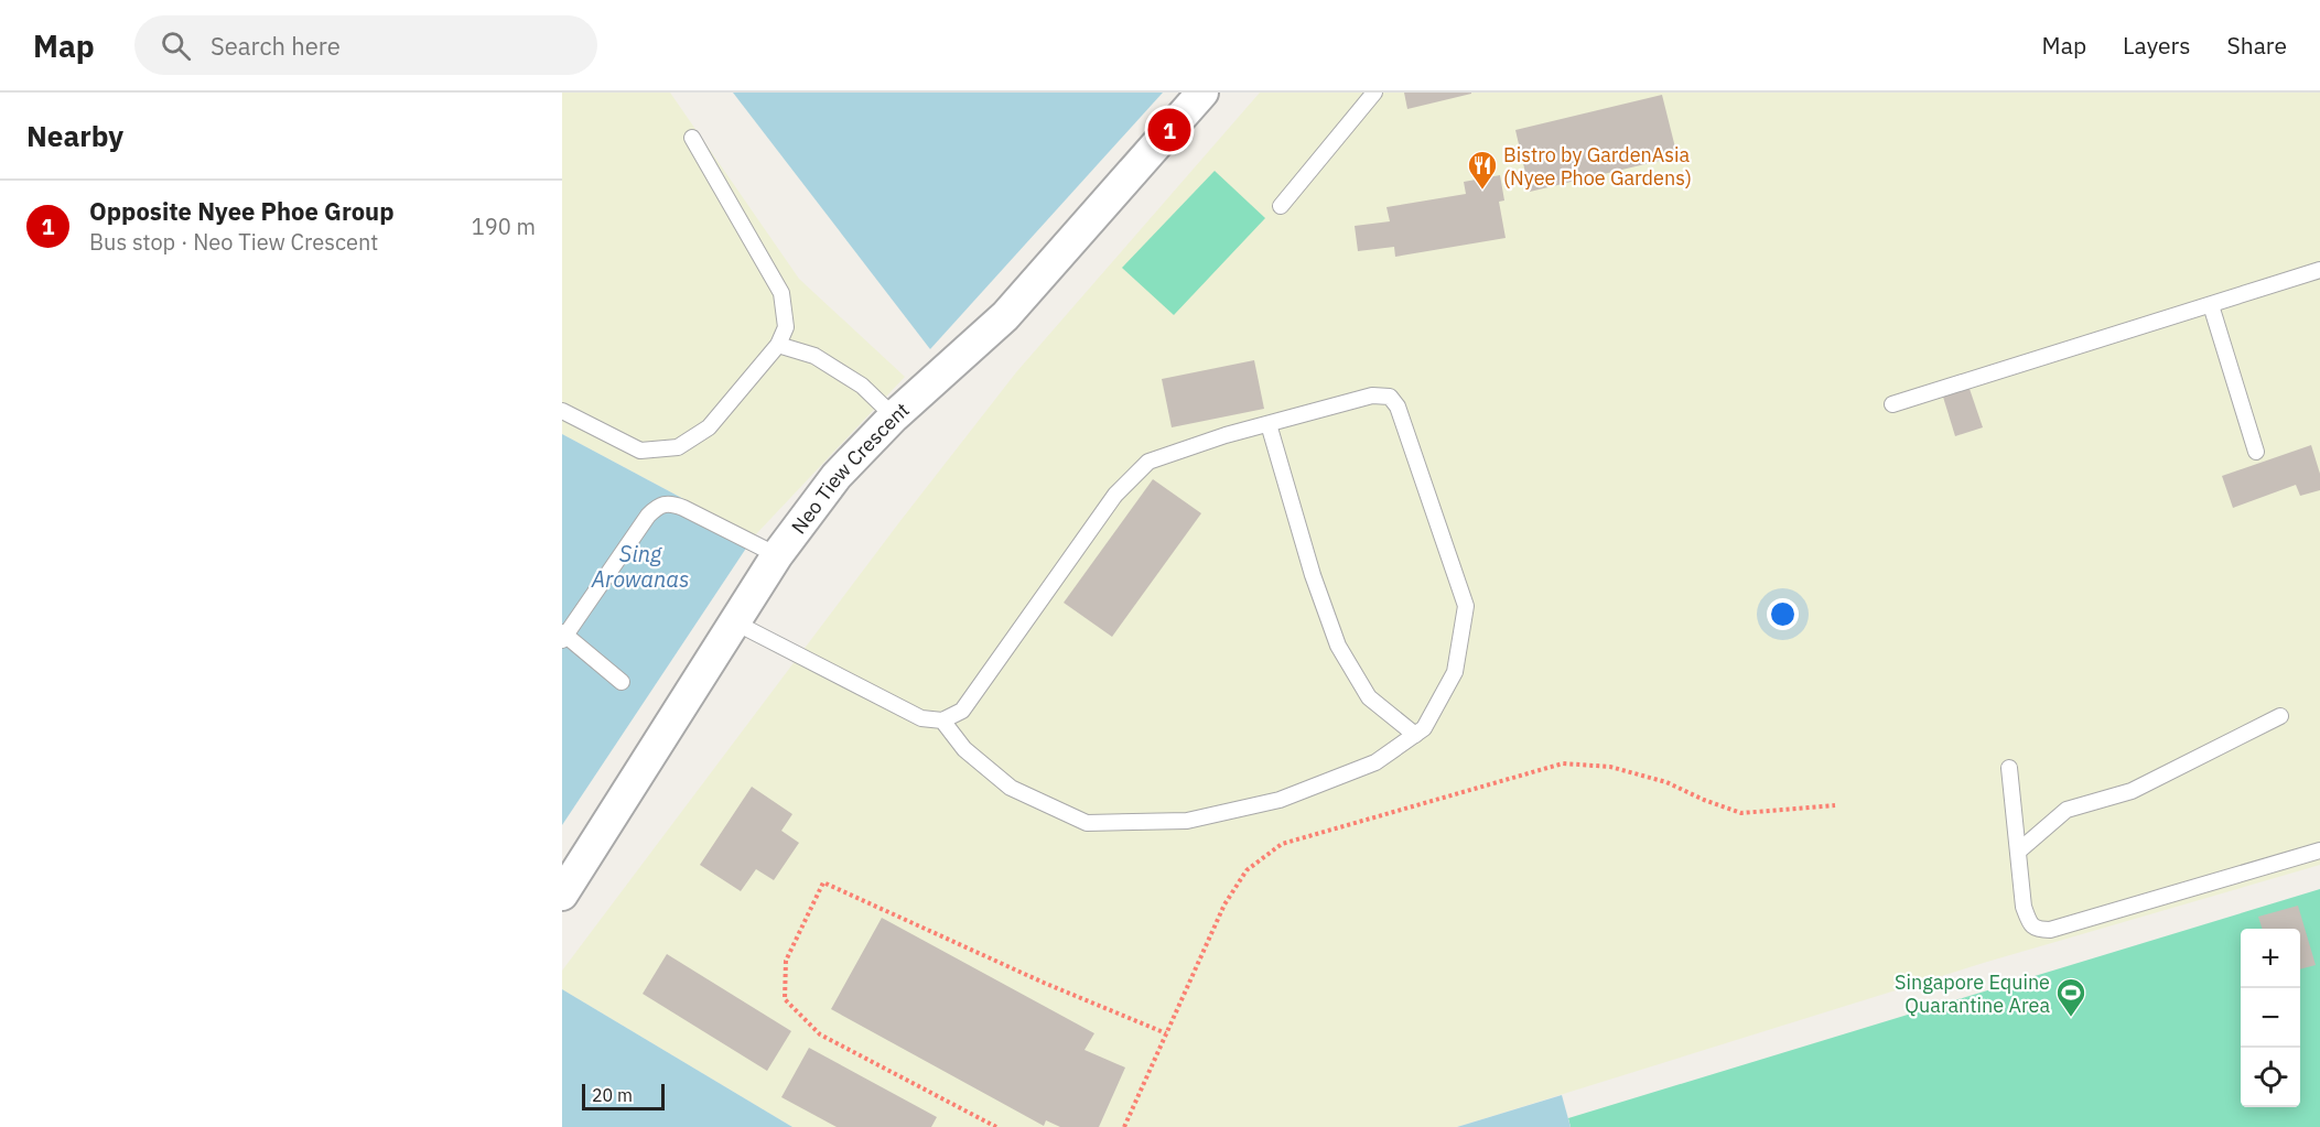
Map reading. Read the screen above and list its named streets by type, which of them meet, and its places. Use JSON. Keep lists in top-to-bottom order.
{
  "streets": {
    "street": ["Neo Tiew Crescent"]
  },
  "water": ["Sing Arowanas"],
  "places": {
    "restaurant": ["Bistro by GardenAsia (Nyee Phoe Gardens)"],
    "sports": ["Singapore Equine Quarantine Area"]
  },
  "scale_bar": "20 m",
  "page": {
    "header": "Map",
    "search": "Search here",
    "nav": ["Map", "Layers", "Share"],
    "heading": "Nearby",
    "pins": "1",
    "list": [
      {
        "mark": "1",
        "name": "Opposite Nyee Phoe Group",
        "note": "Bus stop · Neo Tiew Crescent",
        "value": "190 m"
      }
    ],
    "map_buttons": ["+", "−"],
    "scale": "20 m"
  }
}
